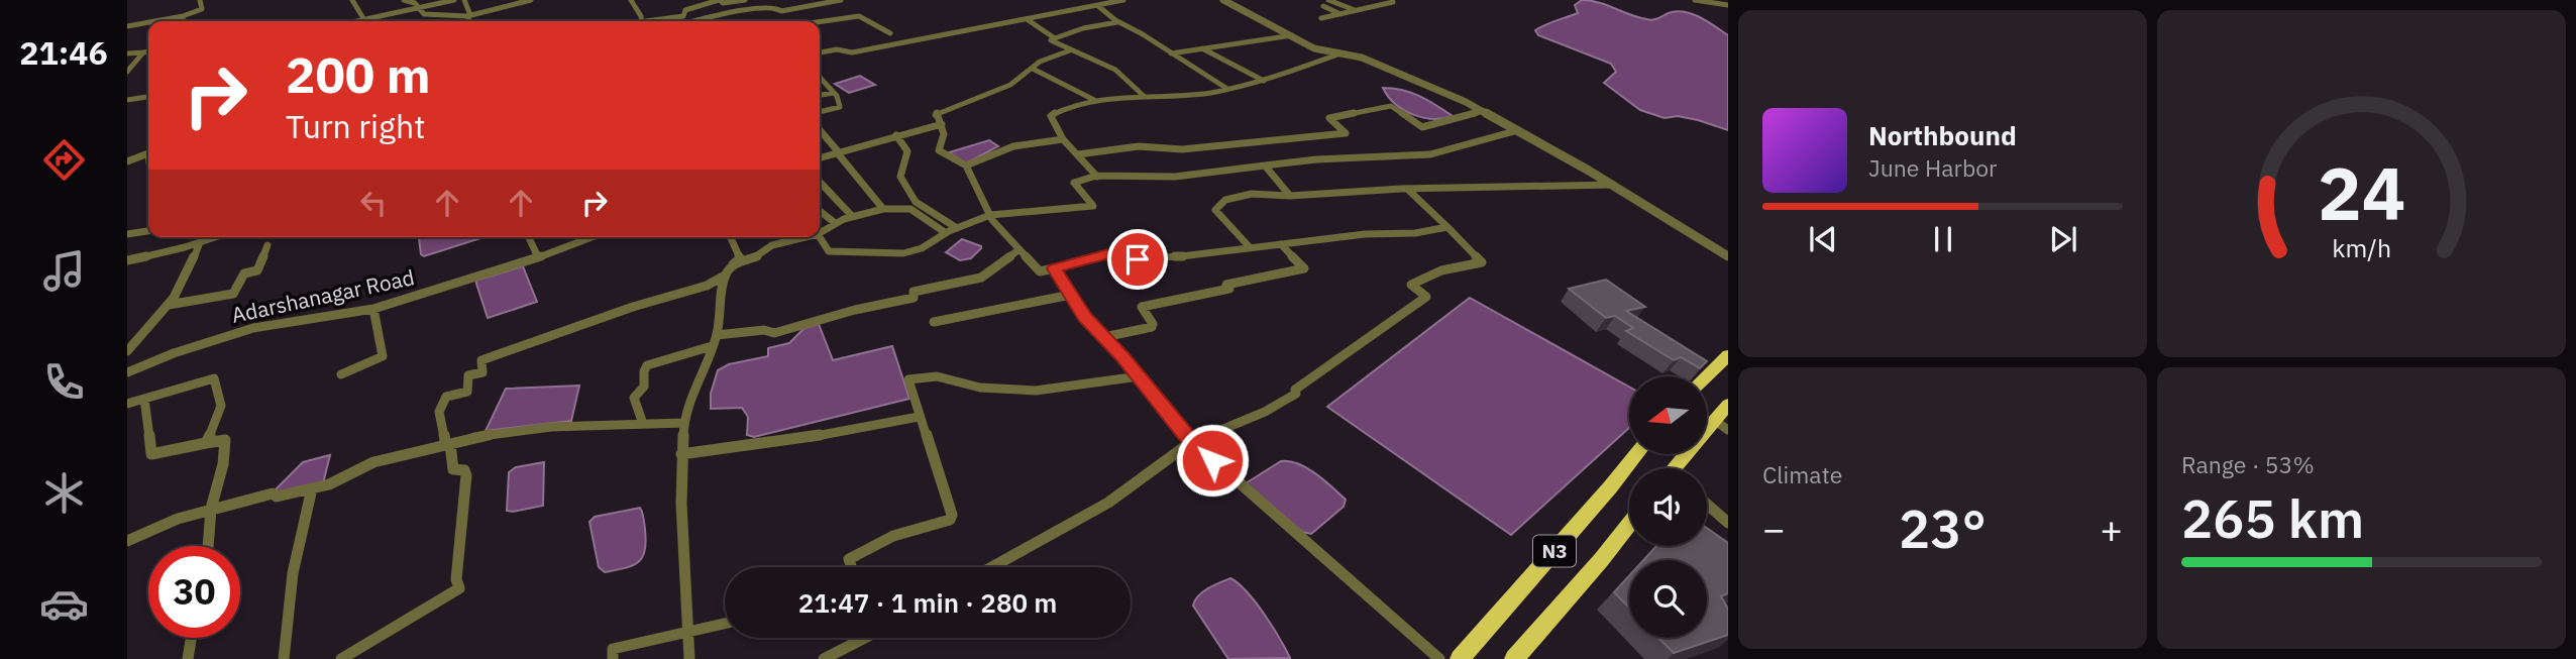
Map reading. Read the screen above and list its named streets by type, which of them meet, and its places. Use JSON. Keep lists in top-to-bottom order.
{
  "streets": {
    "highway": ["N3"],
    "street": ["Adarshanagar Road"]
  },
  "north": "left",
  "page": {
    "tabs": "21:46",
    "turn": ["200 m", "Turn right"],
    "song": ["Northbound", "June Harbor"],
    "tile": [
      "Climate",
      ["Range · 53%", "265 km"]
    ],
    "heat": ["−", "23°", "+"],
    "limit": "30",
    "trip": "21:47 · 1 min · 280 m",
    "gauge": ["24", "km/h"]
  }
}
